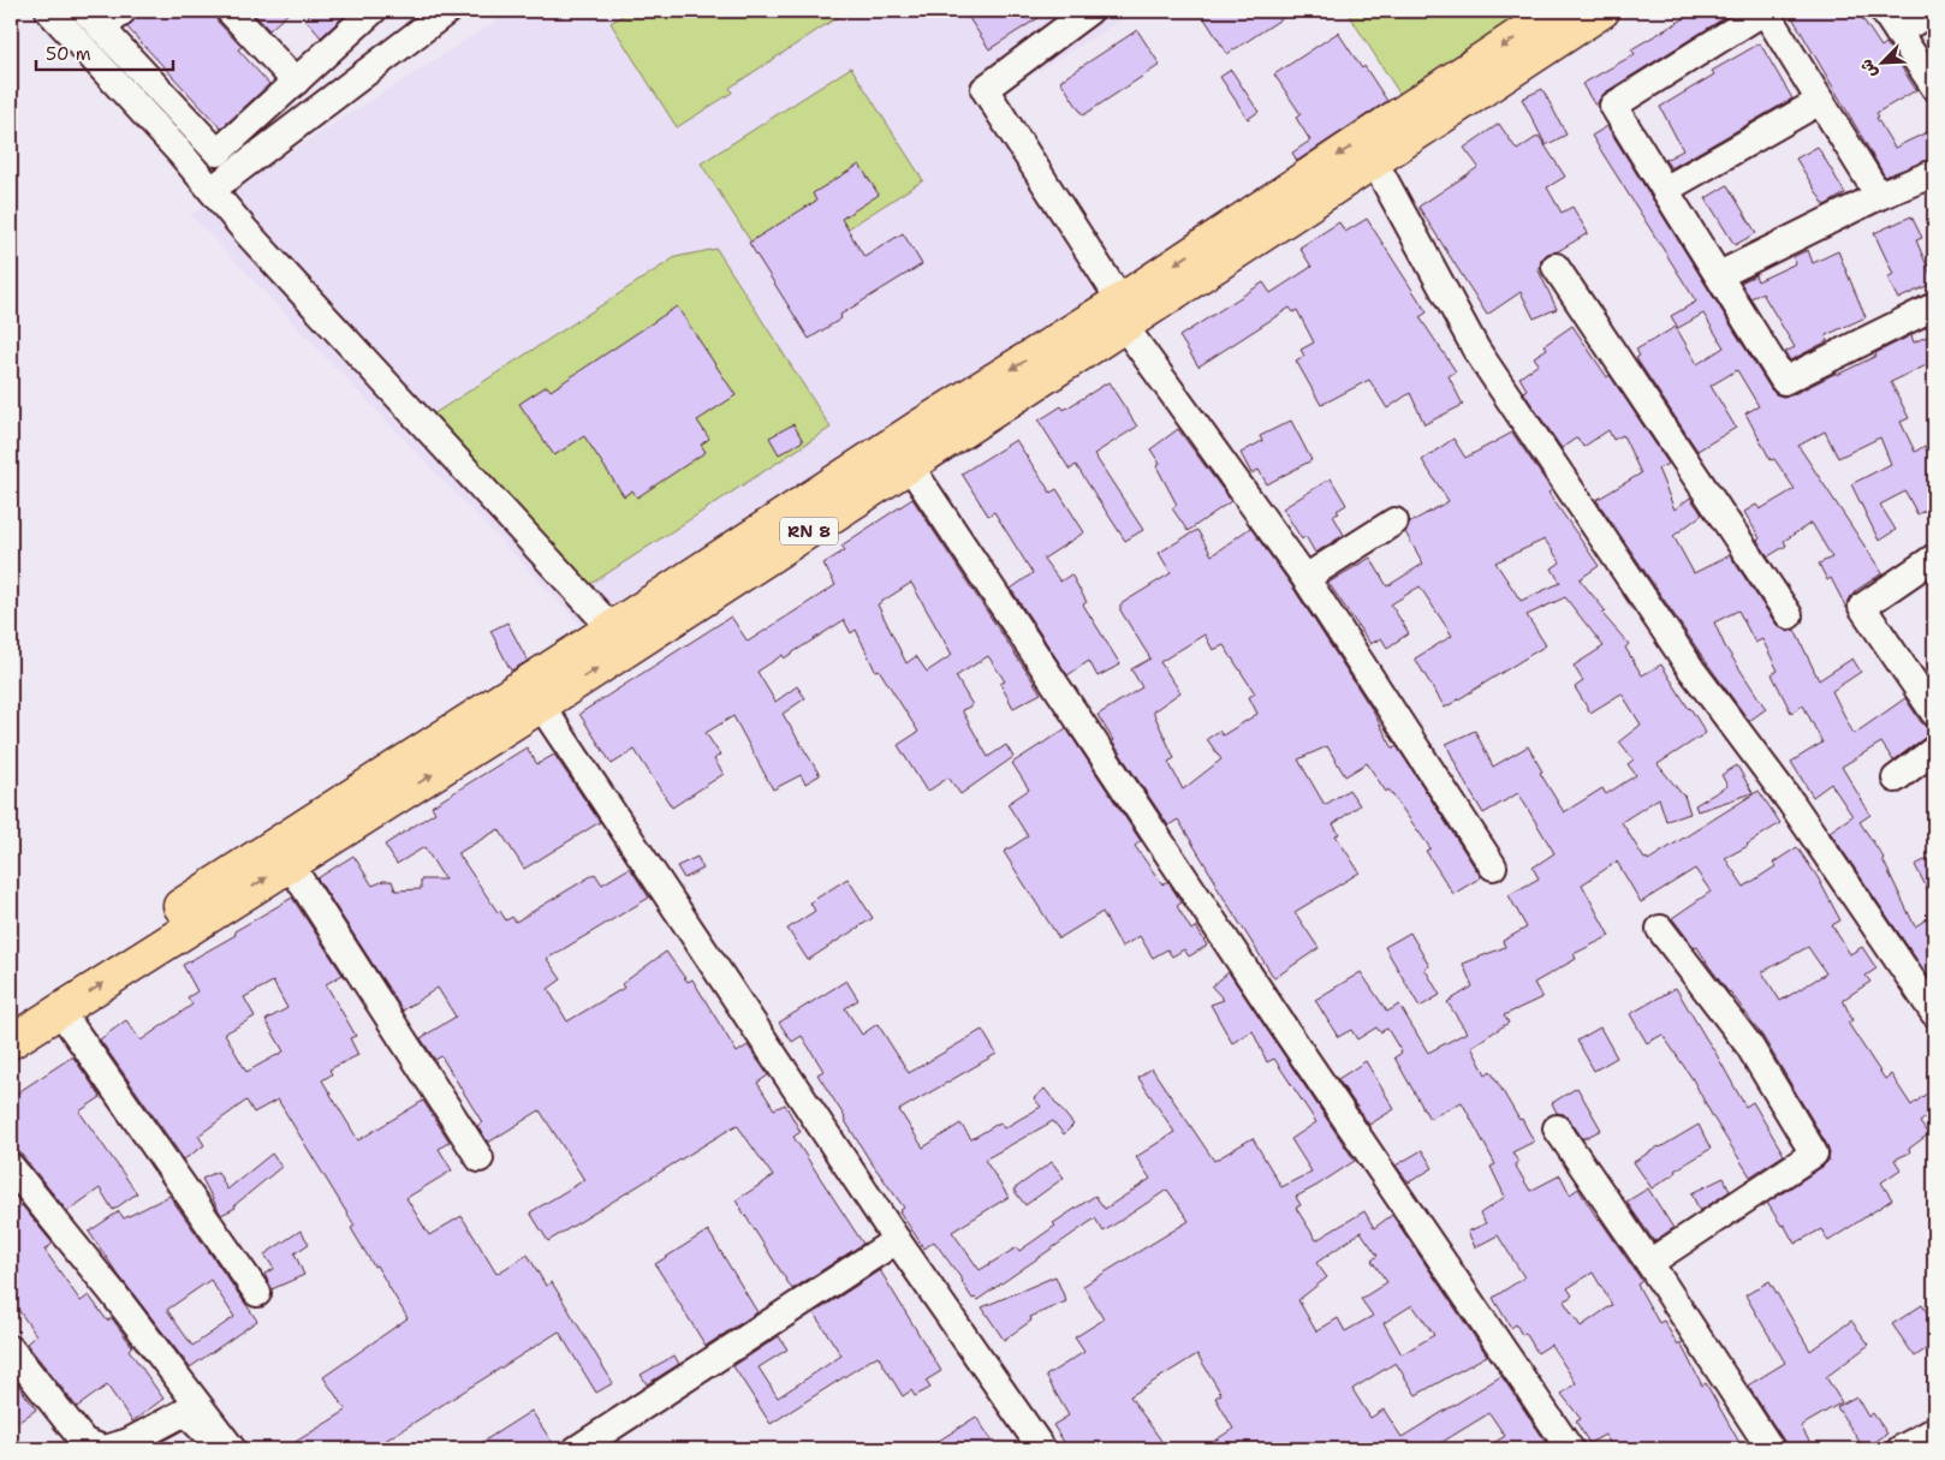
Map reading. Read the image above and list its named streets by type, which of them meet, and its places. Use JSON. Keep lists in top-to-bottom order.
{
  "streets": {
    "main road": ["RN 8"]
  },
  "scale_bar": "50 m",
  "north": "bottom left"
}
